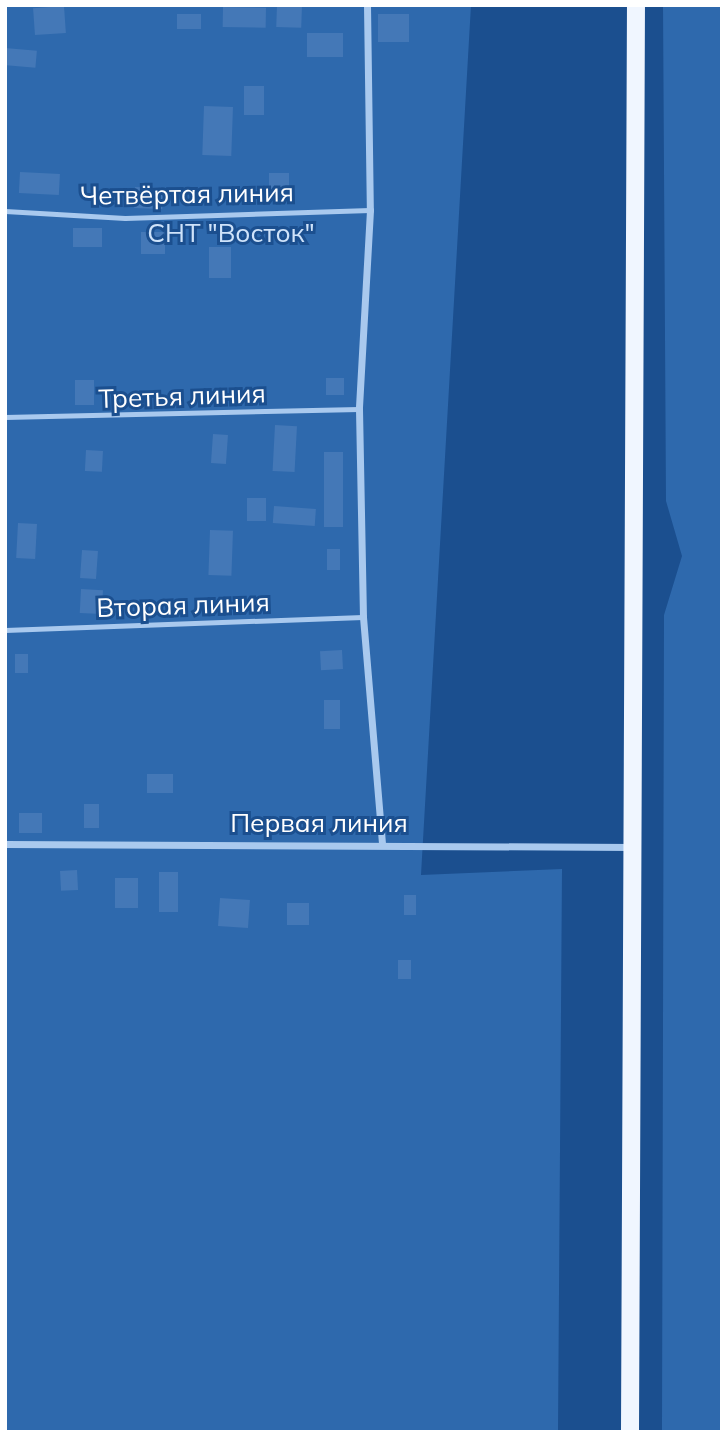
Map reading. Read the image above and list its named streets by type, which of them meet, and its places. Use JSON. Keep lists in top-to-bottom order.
{
  "streets": {
    "street": ["Первая линия"],
    "lane": ["Четвёртая линия", "Третья линия", "Вторая линия"]
  },
  "parks": ["СНТ \"Восток\""]
}
